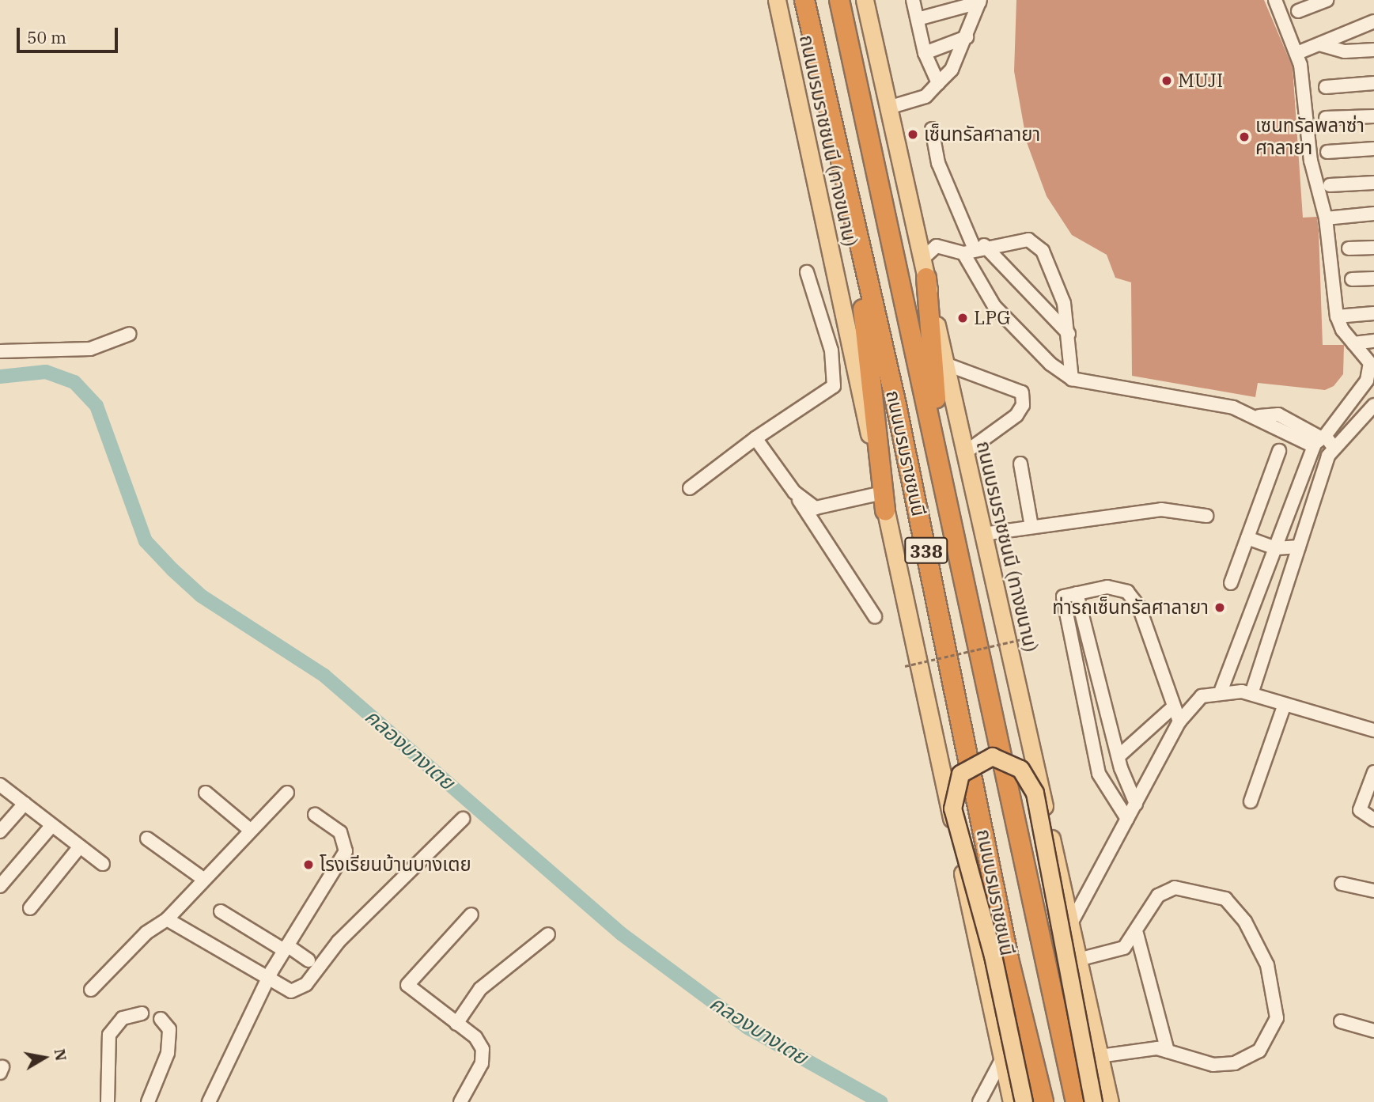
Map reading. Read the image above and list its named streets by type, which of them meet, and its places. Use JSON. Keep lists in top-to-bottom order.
{
  "streets": {
    "highway": ["ถนนบรมราชชนนี", "338"],
    "main road": ["ถนนบรมราชชนนี (ทางขนาน)"]
  },
  "water": ["คลองบางเตย"],
  "places": [
    "MUJI",
    "เซ็นทรัลศาลายา",
    "เซนทรัลพลาซ่า ศาลายา",
    "LPG",
    "ท่ารถเซ็นทรัลศาลายา",
    "โรงเรียนบ้านบางเตย"
  ],
  "scale_bar": "50 m",
  "north": "right"
}
